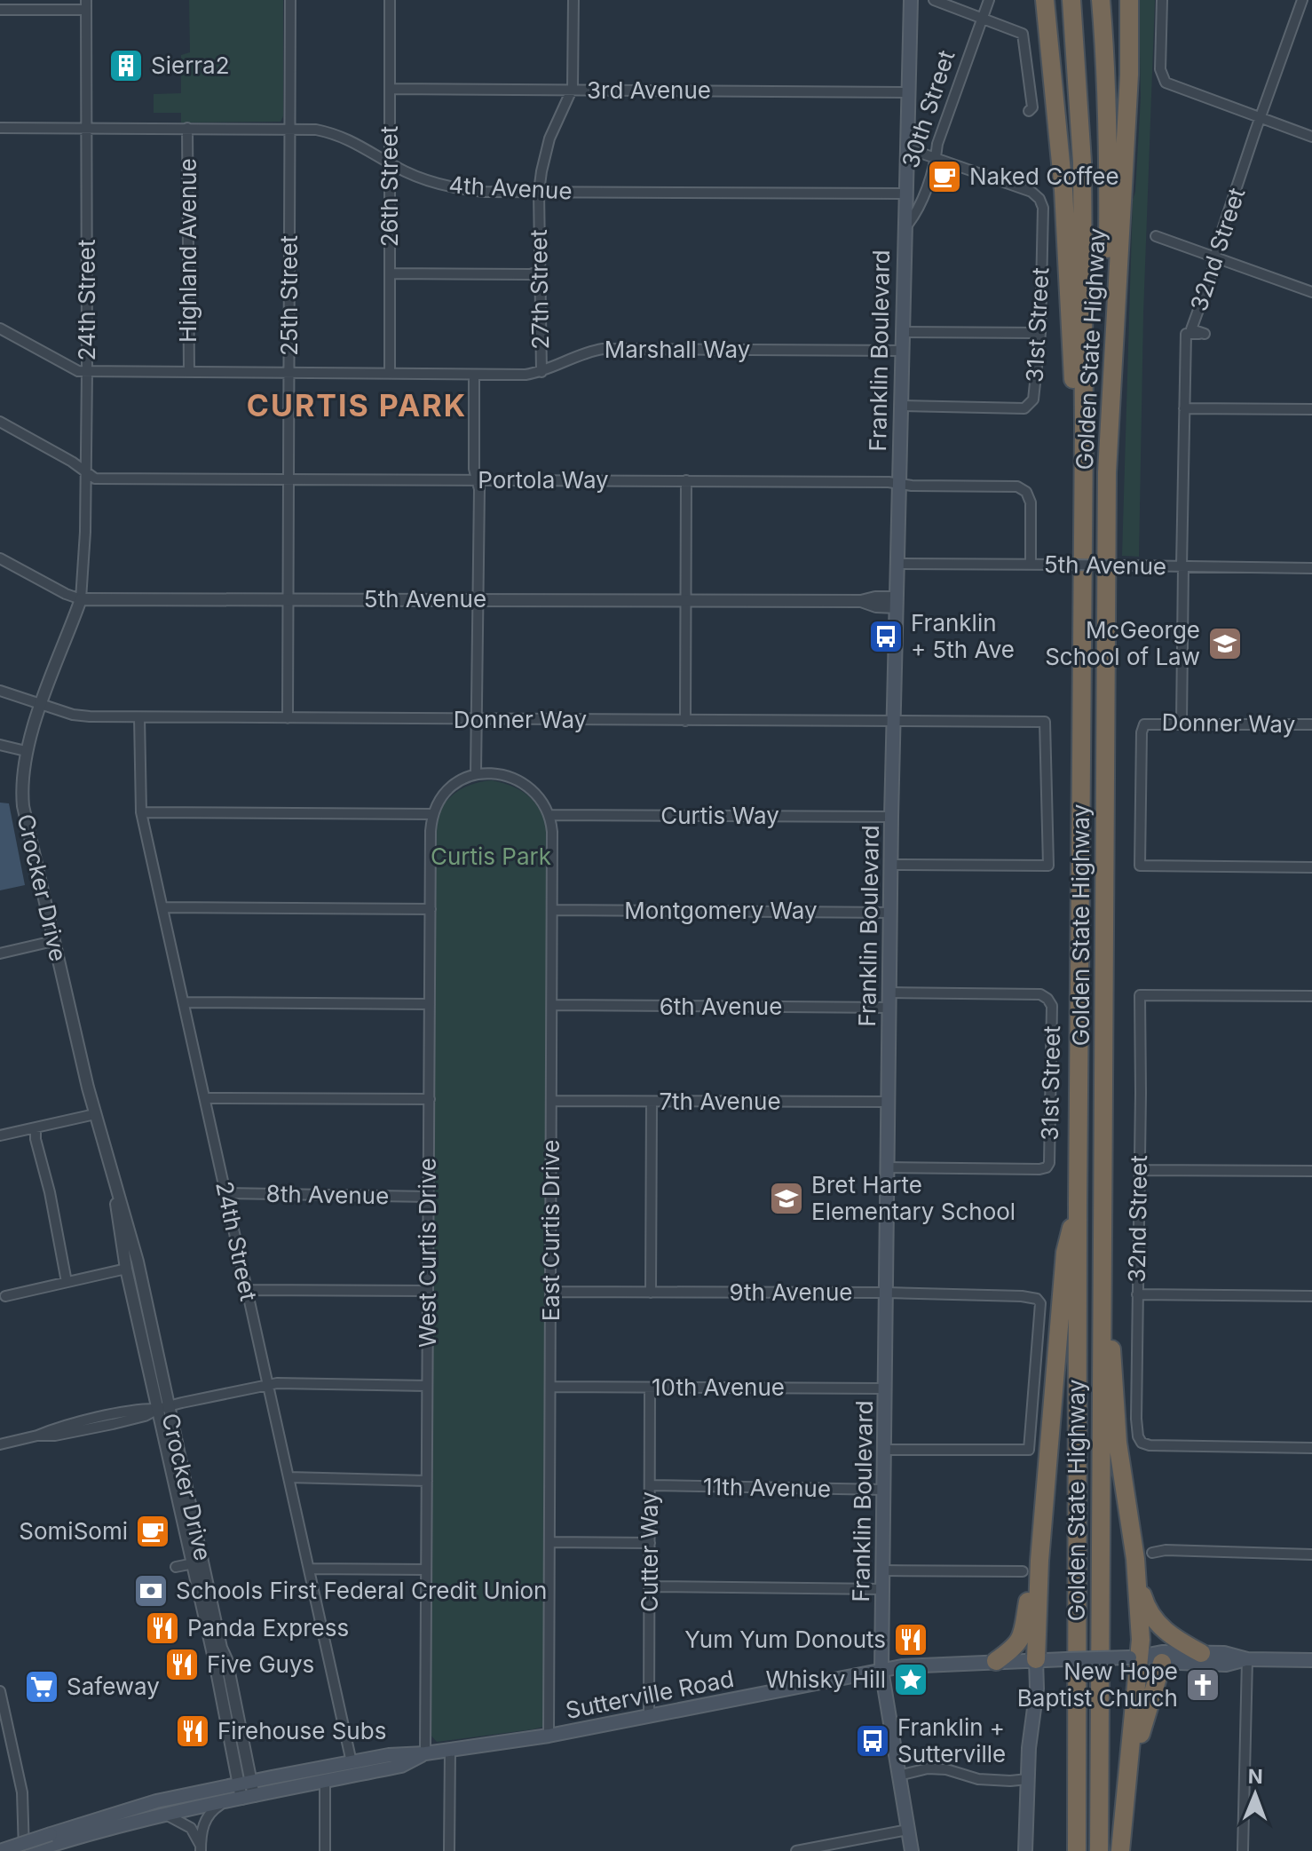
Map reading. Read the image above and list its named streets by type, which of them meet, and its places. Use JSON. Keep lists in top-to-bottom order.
{
  "streets": {
    "highway": ["Golden State Highway"],
    "main road": ["Franklin Boulevard", "Sutterville Road"],
    "street": [
      "3rd Avenue",
      "30th Street",
      "26th Street",
      "4th Avenue",
      "32nd Street",
      "Highland Avenue",
      "27th Street",
      "25th Street",
      "24th Street",
      "31st Street",
      "Marshall Way",
      "Portola Way",
      "5th Avenue",
      "Donner Way",
      "Curtis Way",
      "Crocker Drive",
      "Montgomery Way",
      "6th Avenue",
      "7th Avenue",
      "8th Avenue",
      "East Curtis Drive",
      "West Curtis Drive",
      "9th Avenue",
      "10th Avenue",
      "11th Avenue",
      "Cutter Way"
    ]
  },
  "crossings": [
    ["3rd Avenue", "26th Street"],
    ["3rd Avenue", "27th Street"],
    ["3rd Avenue", "Franklin Boulevard"],
    ["30th Street", "31st Street"],
    ["30th Street", "Franklin Boulevard"],
    ["26th Street", "4th Avenue"],
    ["26th Street", "Marshall Way"],
    ["4th Avenue", "Highland Avenue"],
    ["4th Avenue", "27th Street"],
    ["4th Avenue", "25th Street"],
    ["4th Avenue", "24th Street"],
    ["4th Avenue", "Franklin Boulevard"],
    ["32nd Street", "5th Avenue"],
    ["32nd Street", "Donner Way"],
    ["Highland Avenue", "Marshall Way"],
    ["27th Street", "Marshall Way"],
    ["25th Street", "Marshall Way"],
    ["25th Street", "Portola Way"],
    ["25th Street", "5th Avenue"],
    ["25th Street", "Donner Way"],
    ["24th Street", "Marshall Way"],
    ["24th Street", "Portola Way"],
    ["24th Street", "5th Avenue"],
    ["24th Street", "Donner Way"],
    ["24th Street", "Crocker Drive"],
    ["24th Street", "8th Avenue"],
    ["24th Street", "Sutterville Road"],
    ["31st Street", "Franklin Boulevard"],
    ["Marshall Way", "Franklin Boulevard"],
    ["Franklin Boulevard", "Portola Way"],
    ["Franklin Boulevard", "5th Avenue"],
    ["Franklin Boulevard", "Donner Way"],
    ["Franklin Boulevard", "Curtis Way"],
    ["Franklin Boulevard", "Montgomery Way"],
    ["Franklin Boulevard", "6th Avenue"],
    ["Franklin Boulevard", "7th Avenue"],
    ["Franklin Boulevard", "9th Avenue"],
    ["Franklin Boulevard", "10th Avenue"],
    ["Franklin Boulevard", "11th Avenue"],
    ["Franklin Boulevard", "Sutterville Road"],
    ["Portola Way", "5th Avenue"],
    ["5th Avenue", "Crocker Drive"],
    ["Donner Way", "Crocker Drive"],
    ["Curtis Way", "East Curtis Drive"],
    ["Crocker Drive", "Sutterville Road"],
    ["Montgomery Way", "East Curtis Drive"],
    ["6th Avenue", "East Curtis Drive"],
    ["7th Avenue", "East Curtis Drive"],
    ["8th Avenue", "West Curtis Drive"],
    ["East Curtis Drive", "9th Avenue"],
    ["East Curtis Drive", "10th Avenue"],
    ["East Curtis Drive", "Sutterville Road"],
    ["West Curtis Drive", "Sutterville Road"],
    ["10th Avenue", "Cutter Way"],
    ["11th Avenue", "Cutter Way"],
    ["Cutter Way", "Sutterville Road"]
  ],
  "districts": ["CURTIS PARK"],
  "parks": ["Curtis Park"],
  "places": {
    "building": ["Sierra2"],
    "cafe": ["Naked Coffee", "SomiSomi"],
    "bus stop": ["Franklin + 5th Ave", "Franklin + Sutterville"],
    "school or university": ["McGeorge School of Law", "Bret Harte Elementary School"],
    "bank": ["Schools First Federal Credit Union"],
    "restaurant": [
      "Panda Express",
      "Yum Yum Donouts",
      "Five Guys",
      "Firehouse Subs"
    ],
    "place": ["Whisky Hill"],
    "church": ["New Hope Baptist Church"],
    "supermarket": ["Safeway"]
  },
  "north": "top"
}
